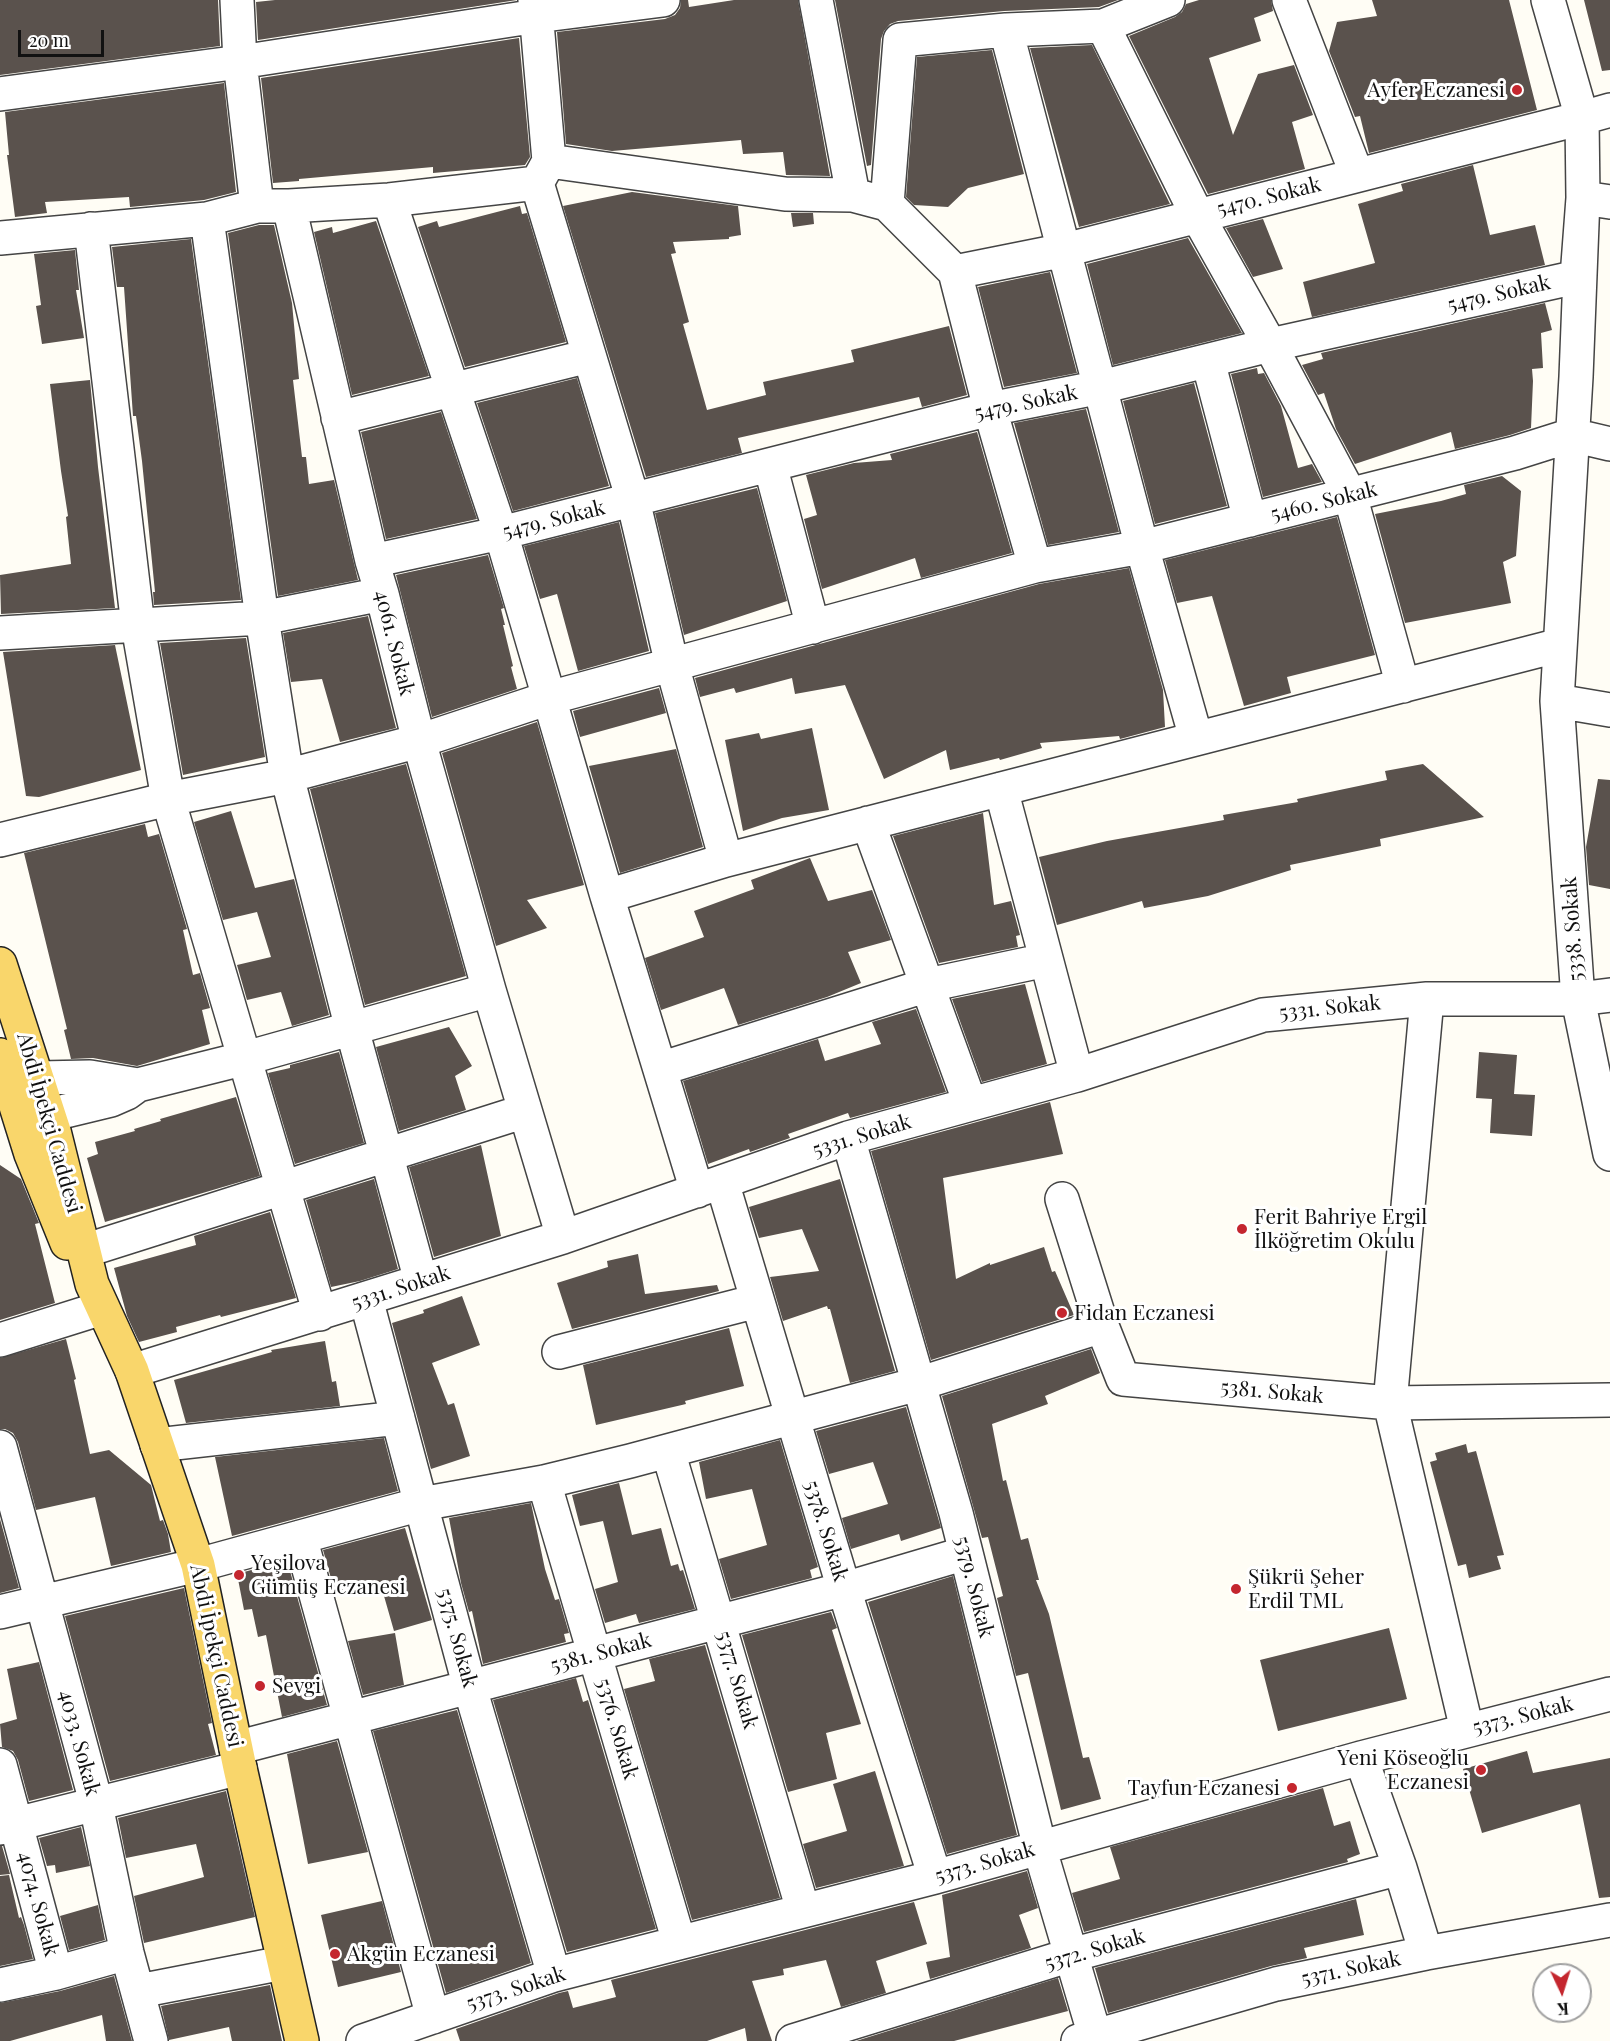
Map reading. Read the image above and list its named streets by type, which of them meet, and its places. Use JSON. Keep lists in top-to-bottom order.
{
  "streets": {
    "main road": ["Abdi İpekçi Caddesi"],
    "street": [
      "5470. Sokak",
      "5479. Sokak",
      "5460. Sokak",
      "4061. Sokak",
      "5338. Sokak",
      "5331. Sokak",
      "5381. Sokak",
      "5378. Sokak",
      "5379. Sokak",
      "5375. Sokak",
      "5377. Sokak",
      "5373. Sokak",
      "5376. Sokak",
      "4033. Sokak",
      "4074. Sokak",
      "5372. Sokak",
      "5371. Sokak"
    ]
  },
  "crossings": [
    ["5479. Sokak", "4061. Sokak"],
    ["5479. Sokak", "5338. Sokak"],
    ["5479. Sokak", "5378. Sokak"],
    ["5460. Sokak", "4061. Sokak"],
    ["5460. Sokak", "5338. Sokak"],
    ["5460. Sokak", "5378. Sokak"],
    ["4061. Sokak", "5331. Sokak"],
    ["5338. Sokak", "5331. Sokak"],
    ["5331. Sokak", "Abdi İpekçi Caddesi"],
    ["5331. Sokak", "5378. Sokak"],
    ["5331. Sokak", "5379. Sokak"],
    ["5331. Sokak", "5375. Sokak"],
    ["Abdi İpekçi Caddesi", "5381. Sokak"],
    ["5381. Sokak", "5378. Sokak"],
    ["5381. Sokak", "5379. Sokak"],
    ["5381. Sokak", "5375. Sokak"],
    ["5381. Sokak", "5377. Sokak"],
    ["5381. Sokak", "5376. Sokak"],
    ["5381. Sokak", "4033. Sokak"],
    ["5381. Sokak", "4074. Sokak"],
    ["5378. Sokak", "5373. Sokak"],
    ["5379. Sokak", "5373. Sokak"],
    ["5379. Sokak", "5372. Sokak"],
    ["5379. Sokak", "5371. Sokak"],
    ["5375. Sokak", "5373. Sokak"],
    ["5377. Sokak", "5373. Sokak"],
    ["5373. Sokak", "5376. Sokak"],
    ["5373. Sokak", "5371. Sokak"],
    ["5372. Sokak", "5371. Sokak"]
  ],
  "places": [
    "Ayfer Eczanesi",
    "Ferit Bahriye Ergil İlköğretim Okulu",
    "Fidan Eczanesi",
    "Yeşilova Gümüş Eczanesi",
    "Şükrü Şeher Erdil TML",
    "Sevgi",
    "Yeni Köseoğlu Eczanesi",
    "Tayfun Eczanesi",
    "Akgün Eczanesi"
  ],
  "scale_bar": "20 m",
  "north": "bottom"
}
